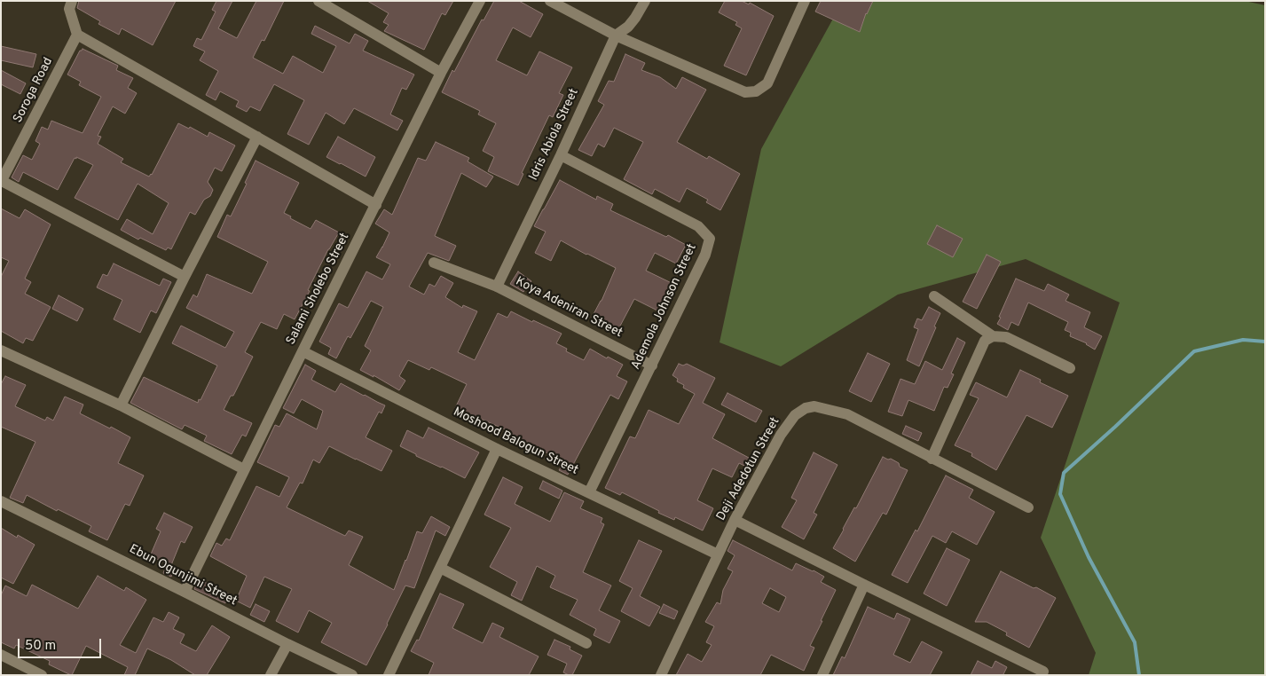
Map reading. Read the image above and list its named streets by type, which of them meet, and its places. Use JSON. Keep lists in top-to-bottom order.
{
  "streets": {
    "street": [
      "Soroga Road",
      "Idris Abiola Street",
      "Salami Sholebo Street",
      "Ademola Johnson Street",
      "Koya Adeniran Street",
      "Moshood Balogun Street",
      "Deji Adedotun Street",
      "Ebun Ogunjimi Street"
    ]
  },
  "crossings": [
    ["Idris Abiola Street", "Ademola Johnson Street"],
    ["Idris Abiola Street", "Koya Adeniran Street"],
    ["Salami Sholebo Street", "Moshood Balogun Street"],
    ["Salami Sholebo Street", "Ebun Ogunjimi Street"],
    ["Ademola Johnson Street", "Koya Adeniran Street"],
    ["Ademola Johnson Street", "Moshood Balogun Street"],
    ["Moshood Balogun Street", "Deji Adedotun Street"]
  ],
  "scale_bar": "50 m"
}
